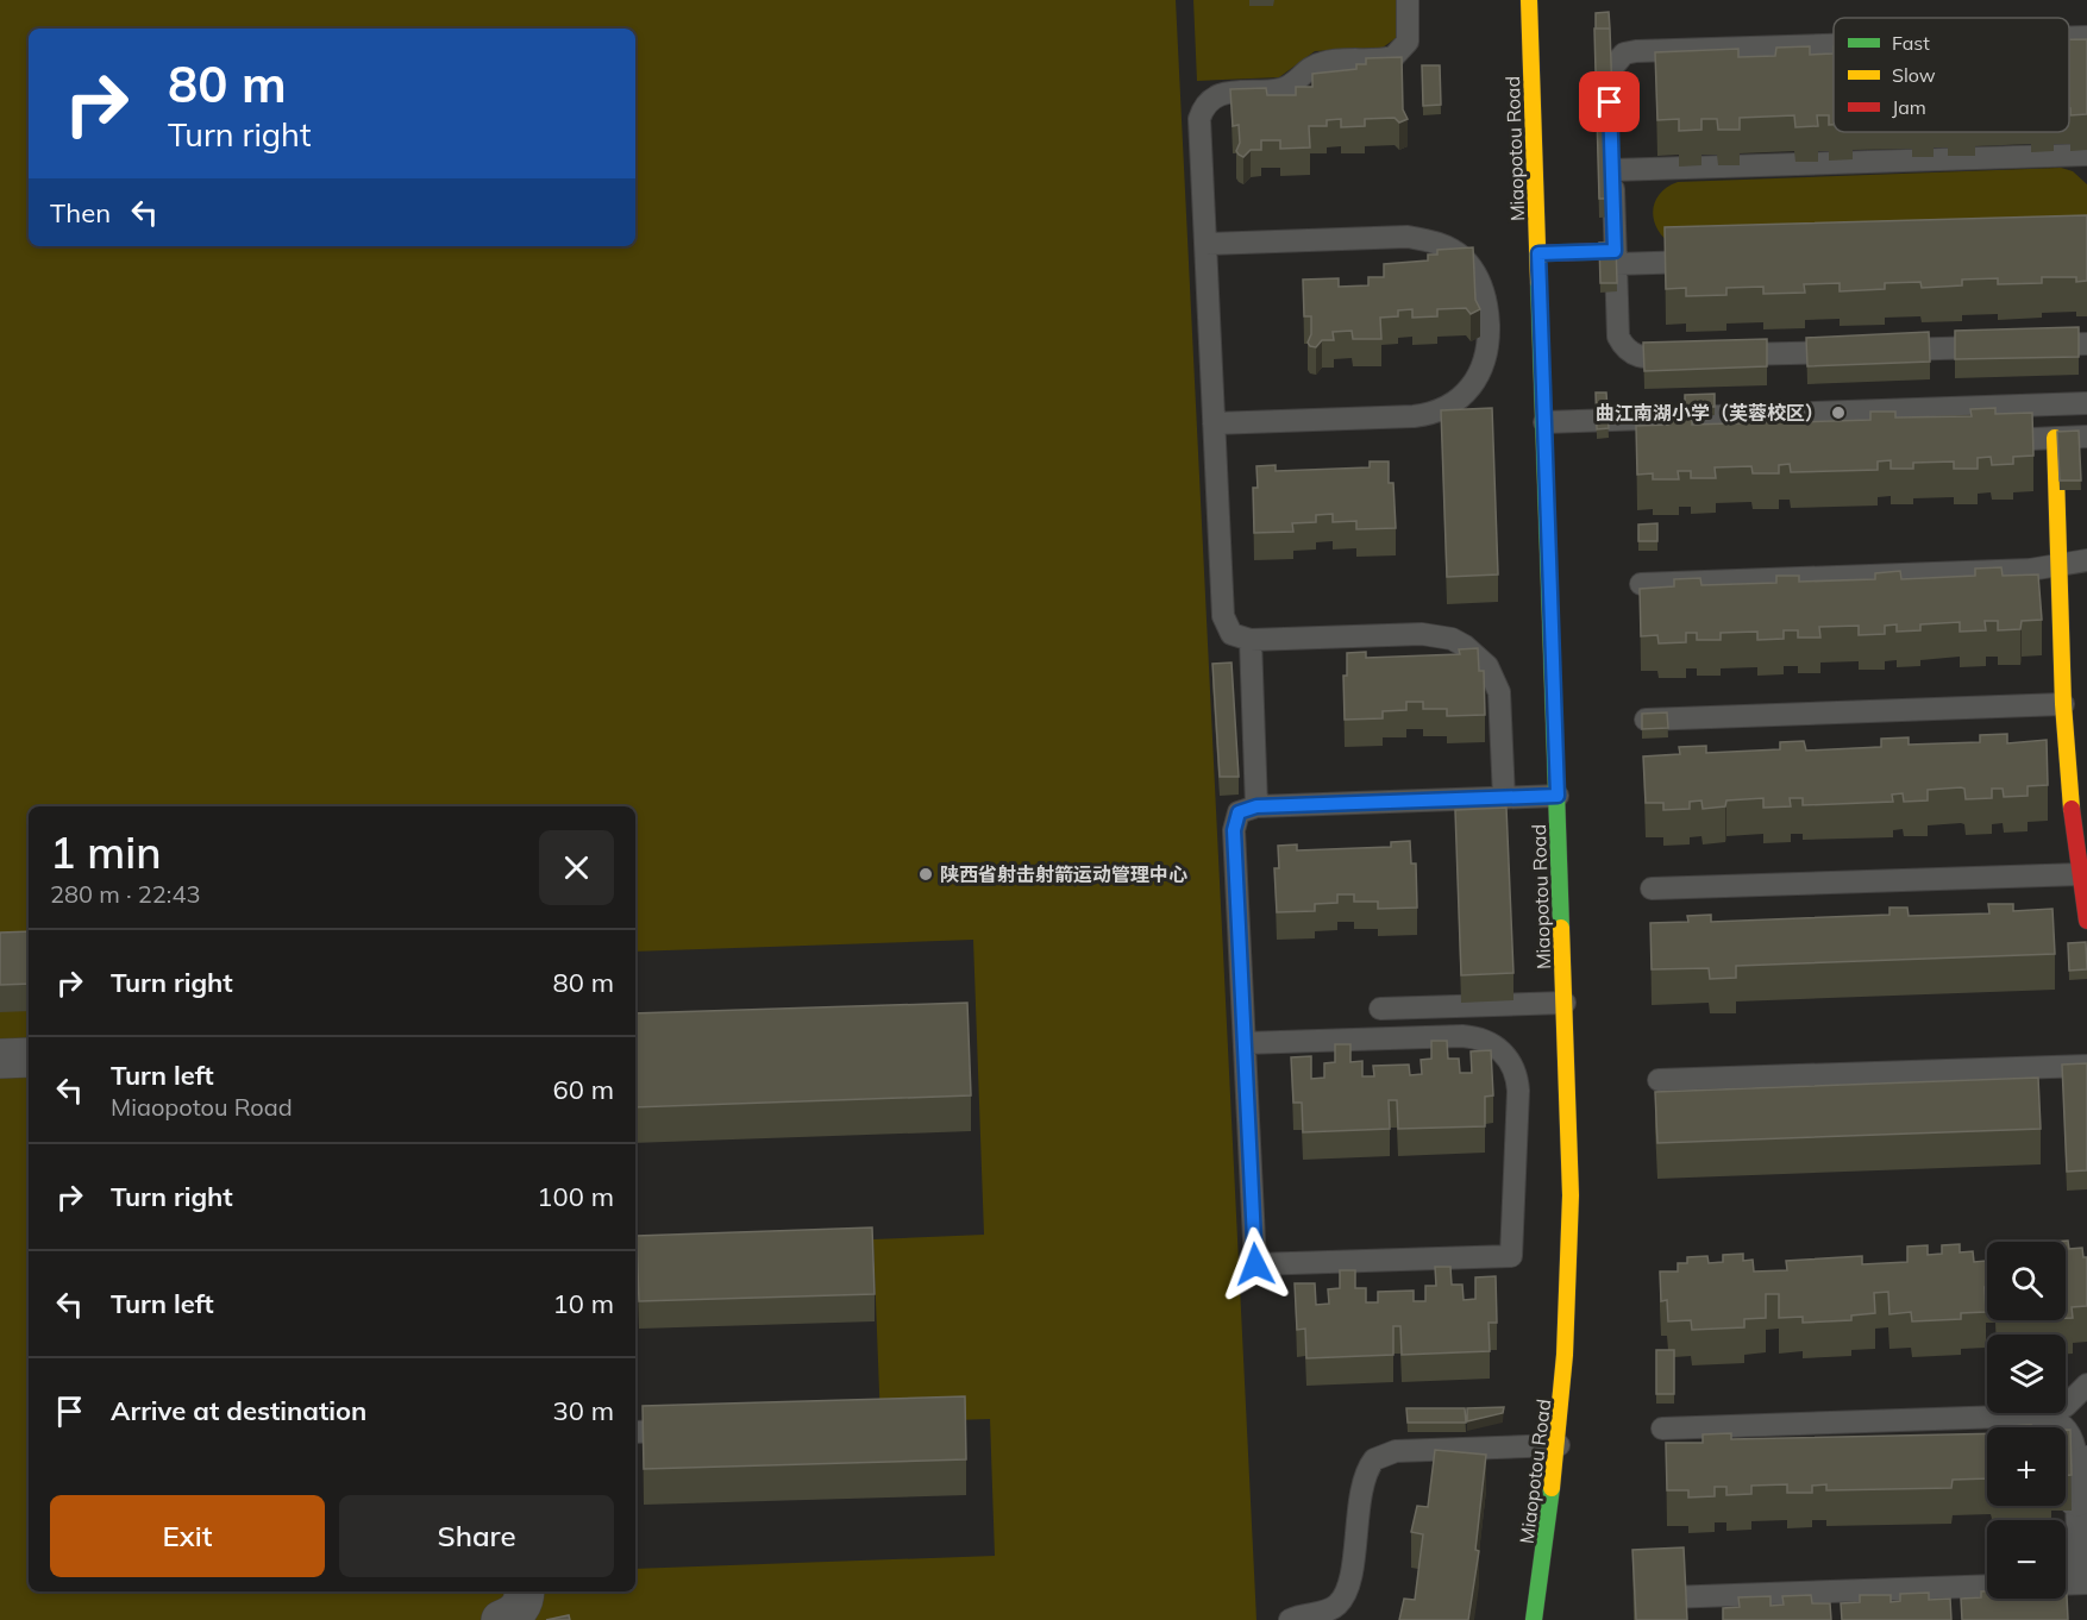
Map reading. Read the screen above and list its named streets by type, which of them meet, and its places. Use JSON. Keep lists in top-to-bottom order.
{
  "streets": {
    "street": ["Miaopotou Road"]
  },
  "places": ["曲江南湖小学（芙蓉校区）", "陕西省射击射箭运动管理中心"],
  "legend": ["Fast", "Slow", "Jam"],
  "page": {
    "turn": ["80 m", "Turn right"],
    "then": "Then",
    "heading": ["1 min", "280 m · 22:43"],
    "list": [
      {
        "name": "Turn right",
        "value": "80 m"
      },
      {
        "name": "Turn left",
        "note": "Miaopotou Road",
        "value": "60 m"
      },
      {
        "name": "Turn right",
        "value": "100 m"
      },
      {
        "name": "Turn left",
        "value": "10 m"
      },
      {
        "name": "Arrive at destination",
        "value": "30 m"
      }
    ],
    "map_buttons": ["+", "−"],
    "buttons": ["Exit", "Share"]
  }
}
